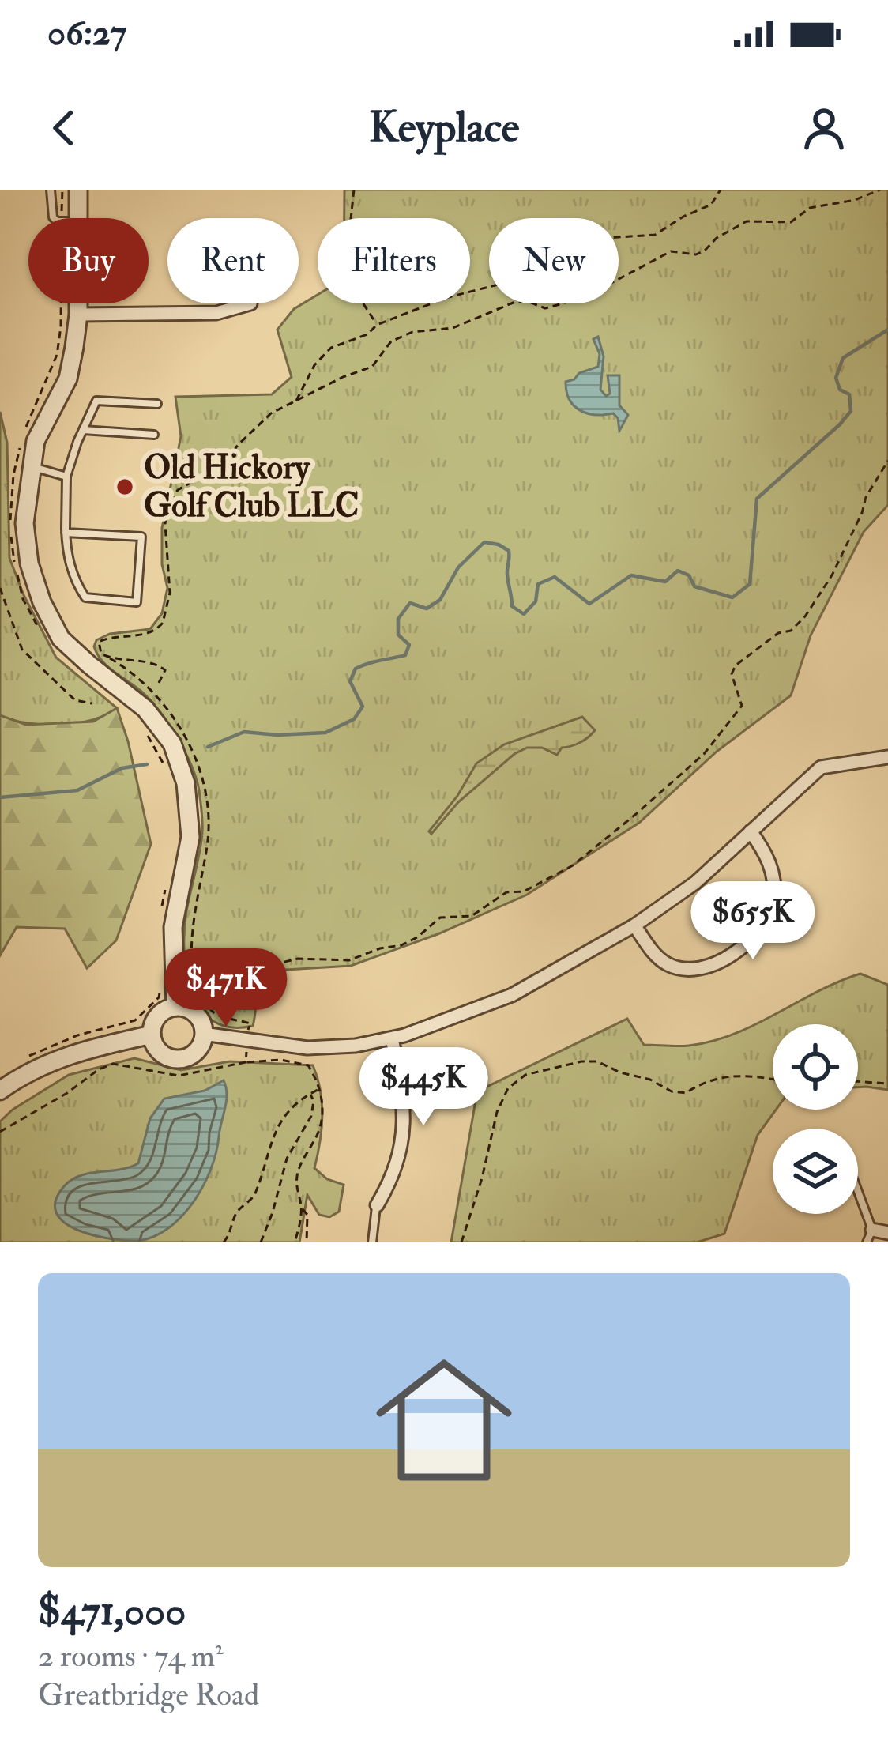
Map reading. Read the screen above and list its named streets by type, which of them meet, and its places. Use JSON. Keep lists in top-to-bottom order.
{
  "places": ["Old Hickory Golf Club LLC"],
  "page": {
    "status": "06:27",
    "header": "Keyplace",
    "chip": [
      "Buy",
      "Rent",
      "Filters",
      "New"
    ],
    "price": ["$655K", "$471K", "$445K"],
    "list": [
      {
        "name": "$471,000",
        "note": "2 rooms · 74 m² · Greatbridge Road"
      }
    ]
  }
}
